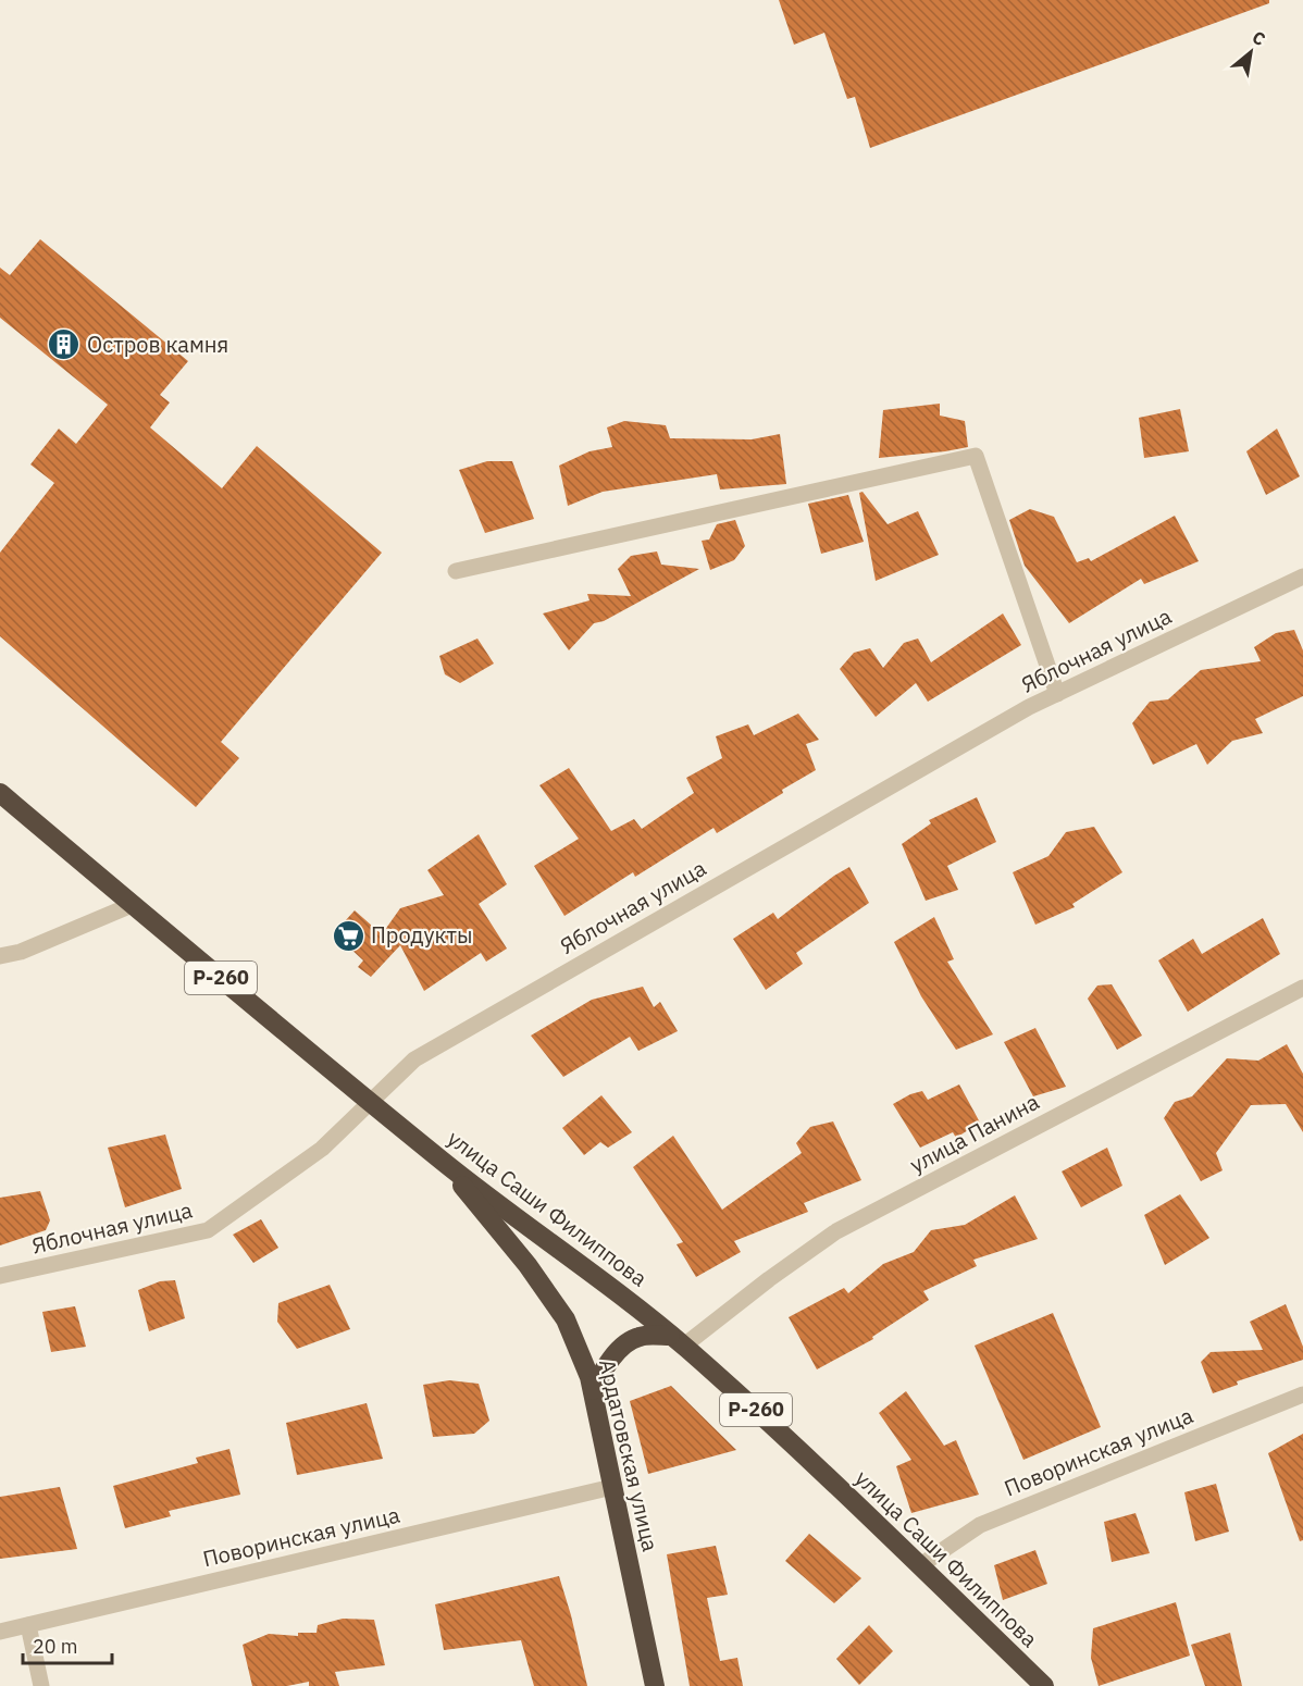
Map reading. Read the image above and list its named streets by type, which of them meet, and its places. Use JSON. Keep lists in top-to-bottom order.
{
  "streets": {
    "highway": ["Р-260", "улица Саши Филиппова", "Ардатовская улица"],
    "street": ["Яблочная улица", "улица Панина", "Поворинская улица"]
  },
  "crossings": [
    ["Яблочная улица", "улица Саши Филиппова"],
    ["улица Панина", "улица Саши Филиппова"],
    ["улица Саши Филиппова", "Поворинская улица"],
    ["улица Саши Филиппова", "Ардатовская улица"],
    ["Поворинская улица", "Ардатовская улица"]
  ],
  "places": {
    "building": ["Остров камня"],
    "supermarket": ["Продукты"]
  },
  "scale_bar": "20 m",
  "north": "top right"
}
